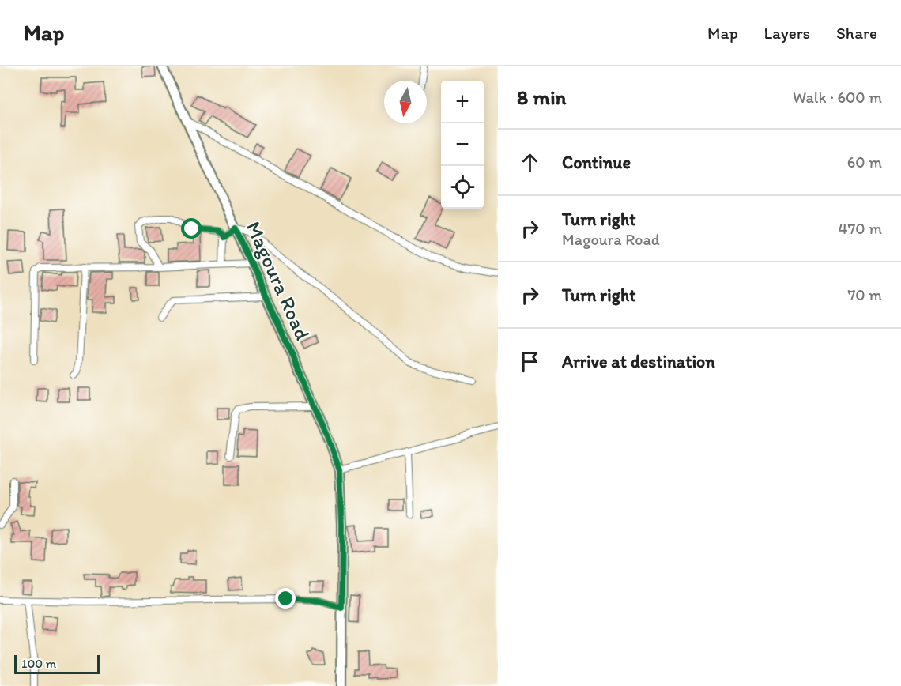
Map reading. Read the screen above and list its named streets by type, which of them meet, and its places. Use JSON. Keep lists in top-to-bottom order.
{
  "streets": {
    "street": ["Magoura Road"]
  },
  "scale_bar": "100 m",
  "north": "bottom",
  "page": {
    "header": "Map",
    "nav": ["Map", "Layers", "Share"],
    "heading": ["8 min", "Walk · 600 m"],
    "map_buttons": ["+", "−"],
    "list": [
      ["Continue", "60 m"],
      ["Turn right", "Magoura Road", "470 m"],
      ["Turn right", "70 m"],
      "Arrive at destination"
    ],
    "scale": "100 m"
  }
}
